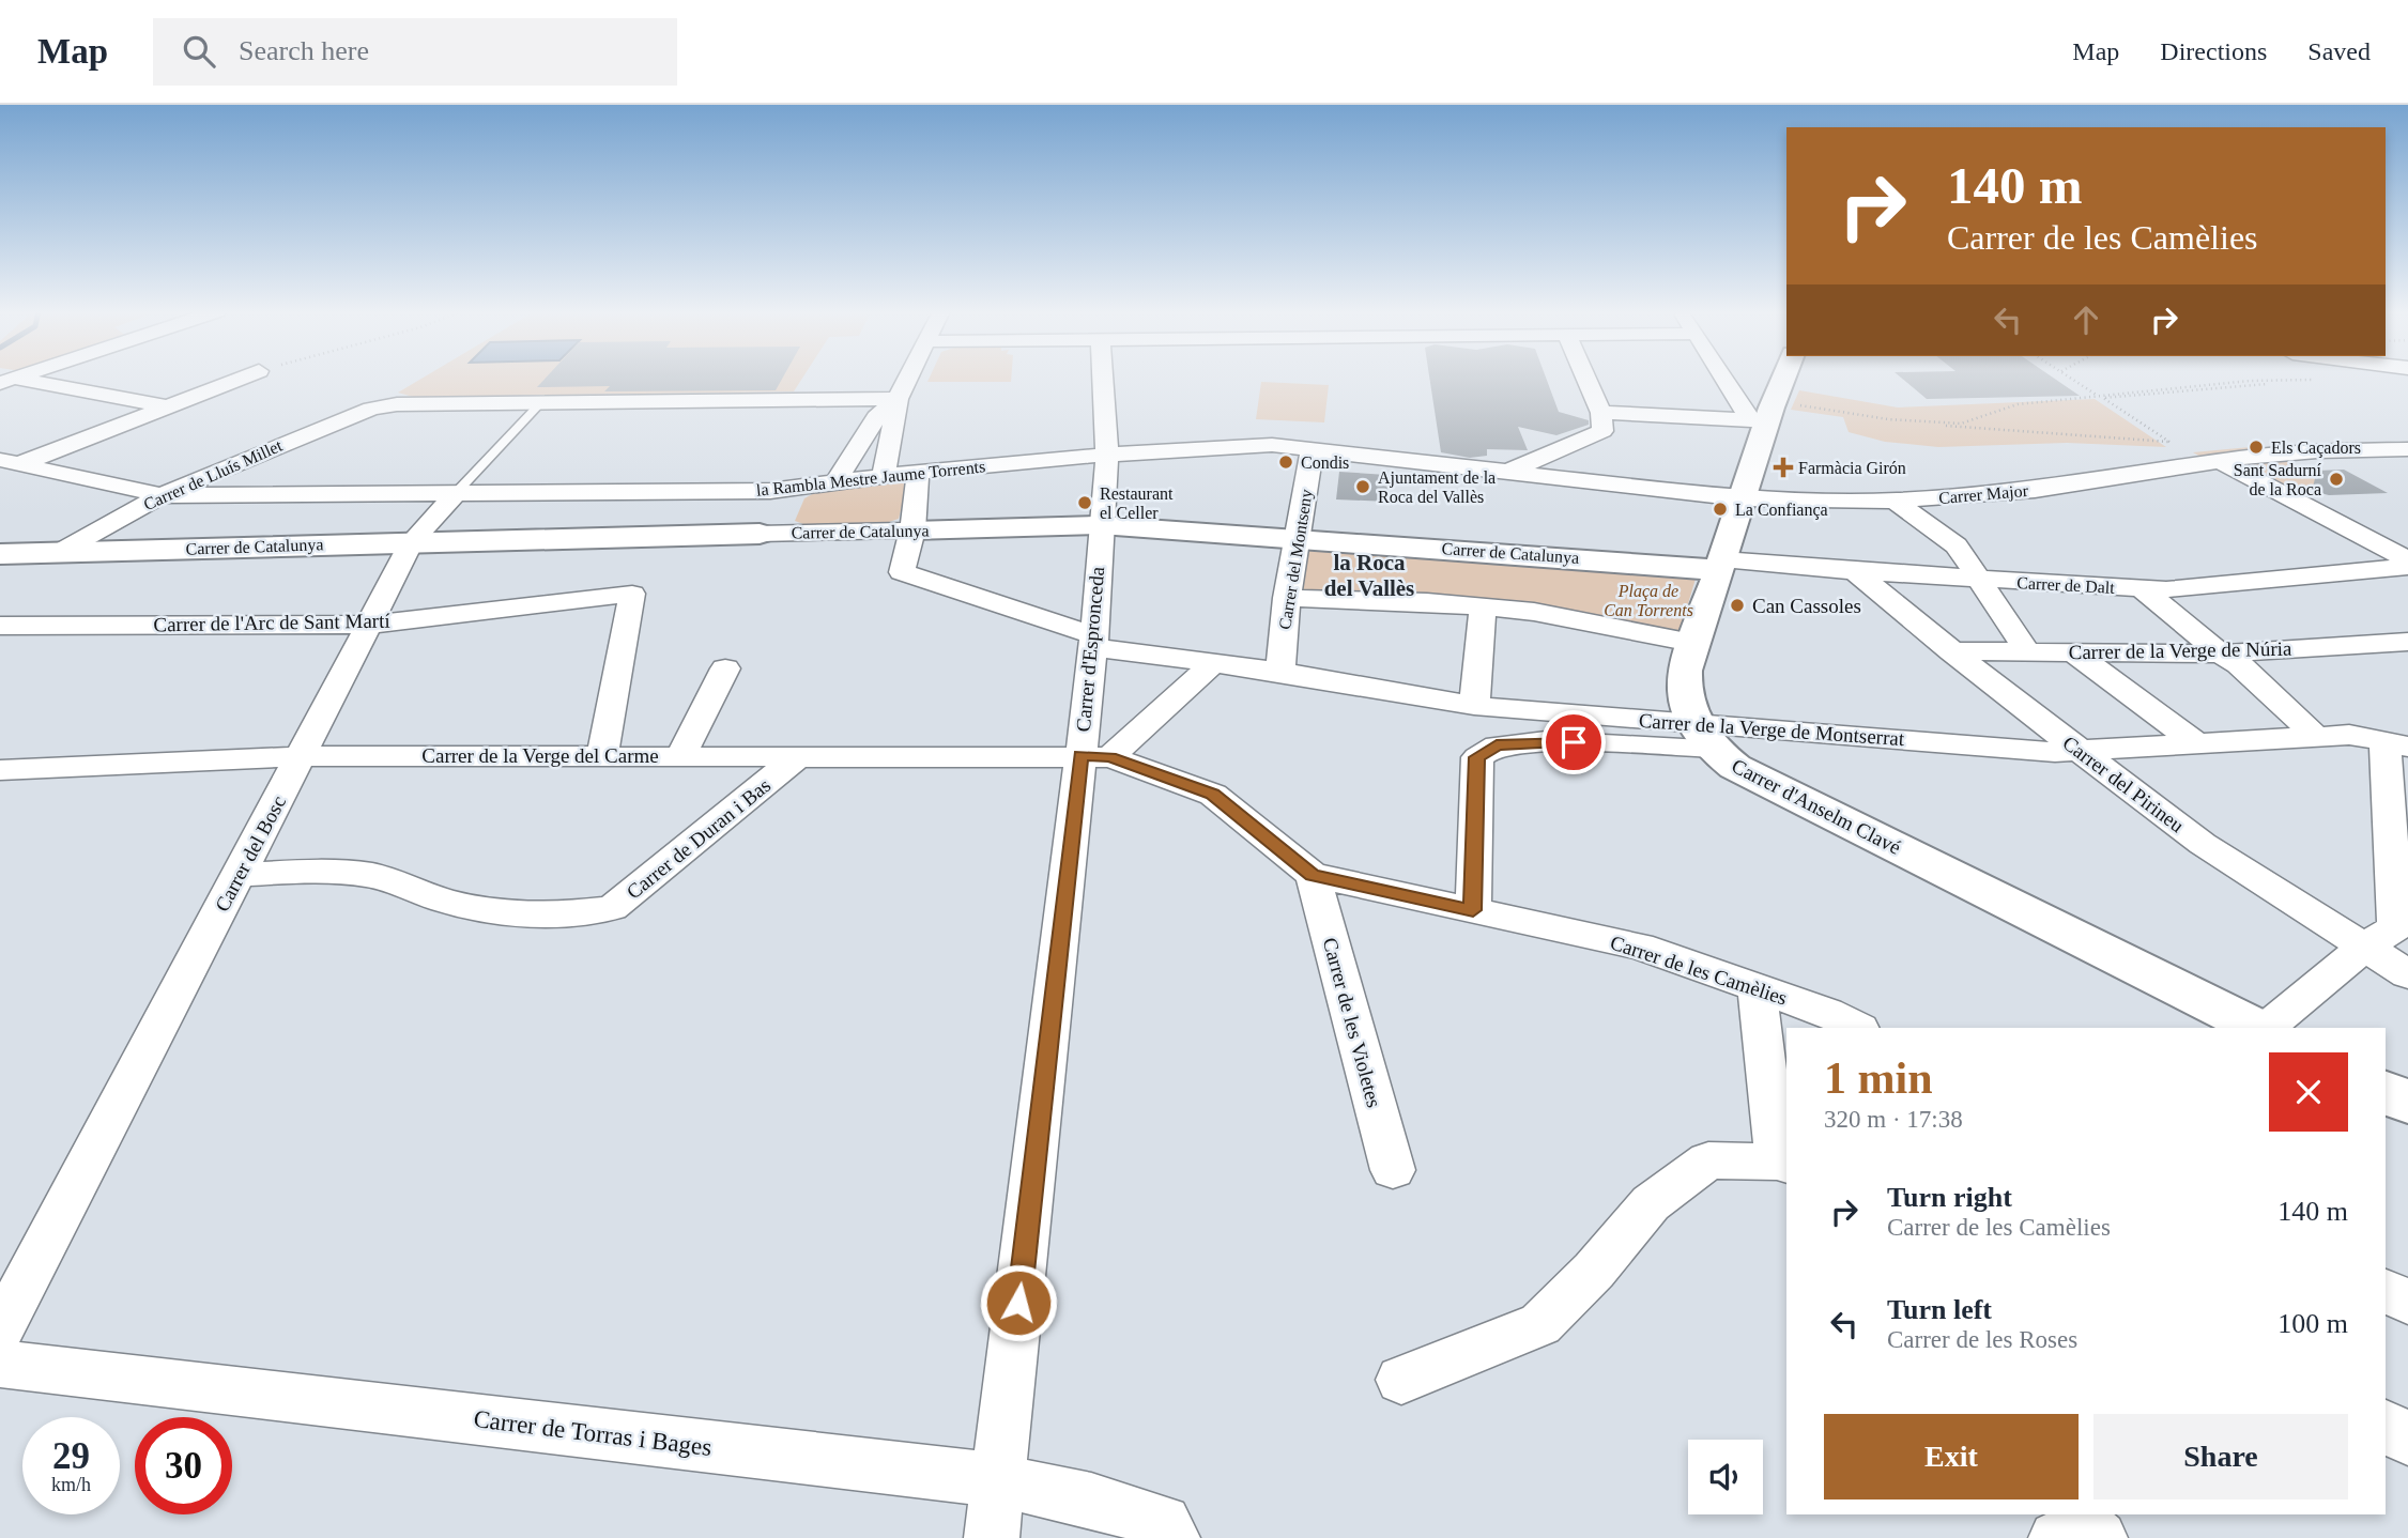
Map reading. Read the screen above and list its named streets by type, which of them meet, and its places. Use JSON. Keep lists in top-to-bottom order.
{
  "streets": {
    "street": [
      "Carrer de Lluís Millet",
      "la Rambla Mestre Jaume Torrents",
      "Carrer Major",
      "Carrer de Catalunya",
      "Carrer del Montseny",
      "Carrer de Dalt",
      "Carrer de l'Arc de Sant Martí",
      "Carrer d'Espronceda",
      "Carrer de la Verge de Núria",
      "Carrer de la Verge de Montserrat",
      "Carrer de la Verge del Carme",
      "Carrer del Pirineu",
      "Carrer d'Anselm Clavé",
      "Carrer de Duran i Bas",
      "Carrer del Bosc",
      "Carrer de les Camèlies",
      "Carrer de les Violetes",
      "Carrer de Torras i Bages"
    ]
  },
  "crossings": [
    ["Carrer de Lluís Millet", "la Rambla Mestre Jaume Torrents"],
    ["Carrer de Lluís Millet", "Carrer de Catalunya"],
    ["Carrer de Lluís Millet", "Carrer del Bosc"],
    ["la Rambla Mestre Jaume Torrents", "Carrer Major"],
    ["la Rambla Mestre Jaume Torrents", "Carrer del Montseny"],
    ["la Rambla Mestre Jaume Torrents", "Carrer d'Espronceda"],
    ["la Rambla Mestre Jaume Torrents", "Carrer de la Verge de Montserrat"],
    ["la Rambla Mestre Jaume Torrents", "Carrer del Bosc"],
    ["Carrer de Catalunya", "Carrer del Montseny"],
    ["Carrer de Catalunya", "Carrer de Dalt"],
    ["Carrer de Catalunya", "Carrer d'Espronceda"],
    ["Carrer de Catalunya", "Carrer de la Verge de Montserrat"],
    ["Carrer de Catalunya", "Carrer del Bosc"],
    ["Carrer del Montseny", "Carrer de la Verge de Montserrat"],
    ["Carrer de Dalt", "Carrer del Pirineu"],
    ["Carrer de l'Arc de Sant Martí", "Carrer de la Verge del Carme"],
    ["Carrer de l'Arc de Sant Martí", "Carrer del Bosc"],
    ["Carrer d'Espronceda", "Carrer de la Verge de Montserrat"],
    ["Carrer d'Espronceda", "Carrer de la Verge del Carme"],
    ["Carrer d'Espronceda", "Carrer de les Camèlies"],
    ["Carrer d'Espronceda", "Carrer de Torras i Bages"],
    ["Carrer de la Verge de Núria", "Carrer del Pirineu"],
    ["Carrer de la Verge de Montserrat", "Carrer del Pirineu"],
    ["Carrer de la Verge de Montserrat", "Carrer d'Anselm Clavé"],
    ["Carrer de la Verge del Carme", "Carrer de Duran i Bas"],
    ["Carrer de la Verge del Carme", "Carrer del Bosc"],
    ["Carrer de la Verge del Carme", "Carrer de les Camèlies"],
    ["Carrer de Duran i Bas", "Carrer del Bosc"],
    ["Carrer de les Camèlies", "Carrer de les Violetes"]
  ],
  "districts": ["la Roca del Vallès"],
  "parks": ["Plaça de Can Torrents"],
  "places": {
    "other": [
      "Els Caçadors",
      "Condis",
      "Sant Sadurní de la Roca",
      "Ajuntament de la Roca del Vallès",
      "Restaurant el Celler",
      "La Confiança",
      "Can Cassoles"
    ],
    "health": ["Farmàcia Girón"]
  },
  "page": {
    "header": "Map",
    "search": "Search here",
    "nav": ["Map", "Directions", "Saved"],
    "turn": ["140 m", "Carrer de les Camèlies"],
    "heading": ["1 min", "320 m · 17:38"],
    "list": [
      {
        "name": "Turn right",
        "note": "Carrer de les Camèlies",
        "value": "140 m"
      },
      {
        "name": "Turn left",
        "note": "Carrer de les Roses",
        "value": "100 m"
      }
    ],
    "buttons": ["Exit", "Share"],
    "speed": "29 km/h",
    "limit": "30"
  }
}
